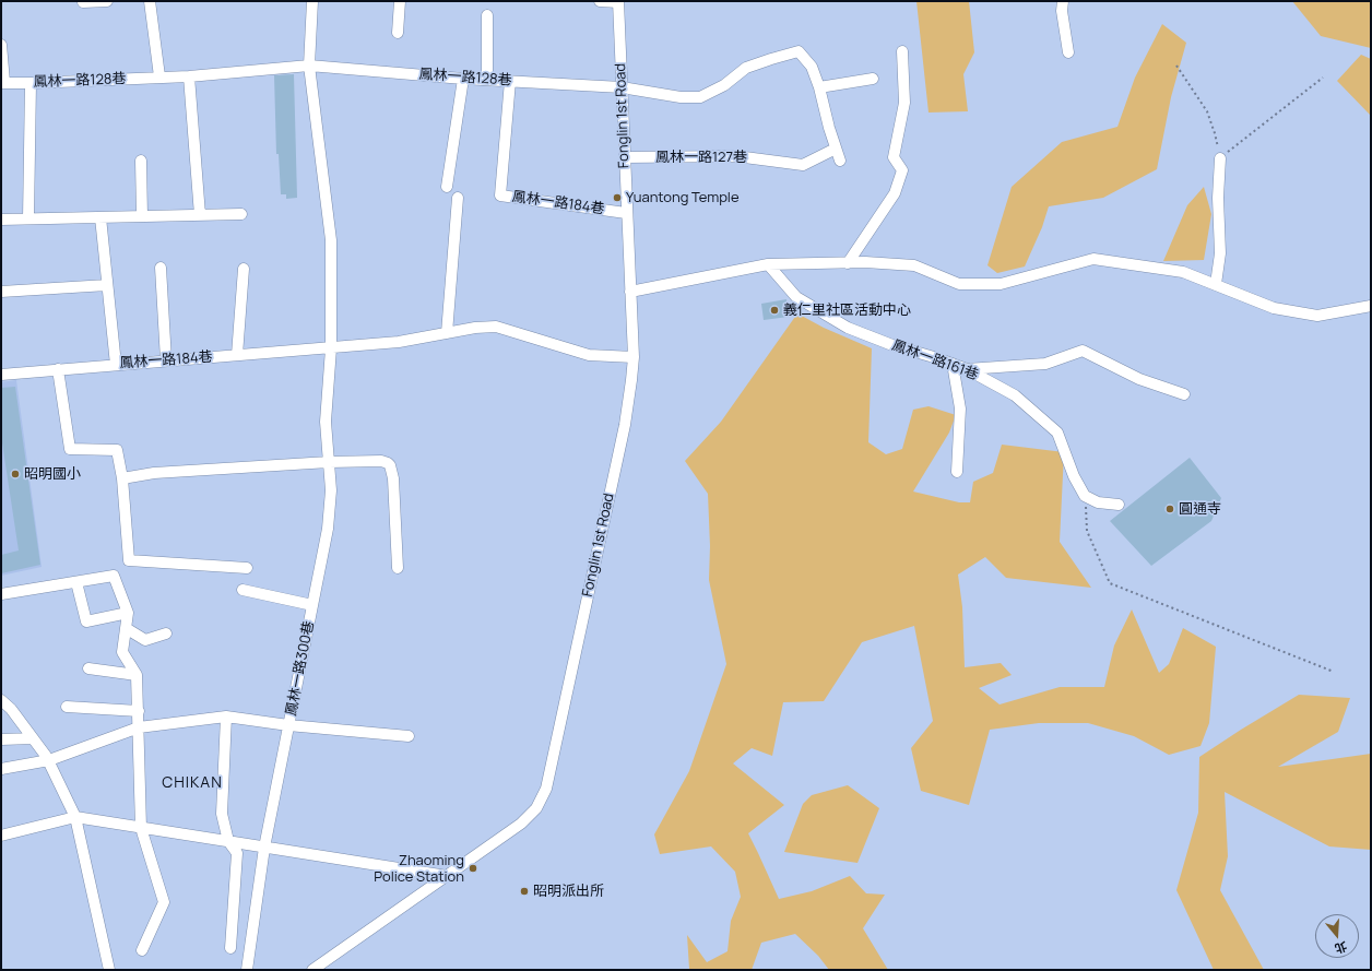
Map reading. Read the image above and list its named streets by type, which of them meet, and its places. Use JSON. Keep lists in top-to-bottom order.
{
  "streets": {
    "street": [
      "鳳林一路128巷",
      "Fonglin 1st Road",
      "鳳林一路127巷",
      "鳳林一路184巷",
      "鳳林一路161巷",
      "鳳林一路300巷"
    ]
  },
  "crossings": [
    ["鳳林一路128巷", "Fonglin 1st Road"],
    ["鳳林一路128巷", "鳳林一路184巷"],
    ["Fonglin 1st Road", "鳳林一路127巷"],
    ["Fonglin 1st Road", "鳳林一路184巷"]
  ],
  "districts": ["CHIKAN"],
  "places": [
    "Yuantong Temple",
    "義仁里社區活動中心",
    "昭明國小",
    "圓通寺",
    "Zhaoming Police Station",
    "昭明派出所"
  ],
  "north": "bottom"
}
